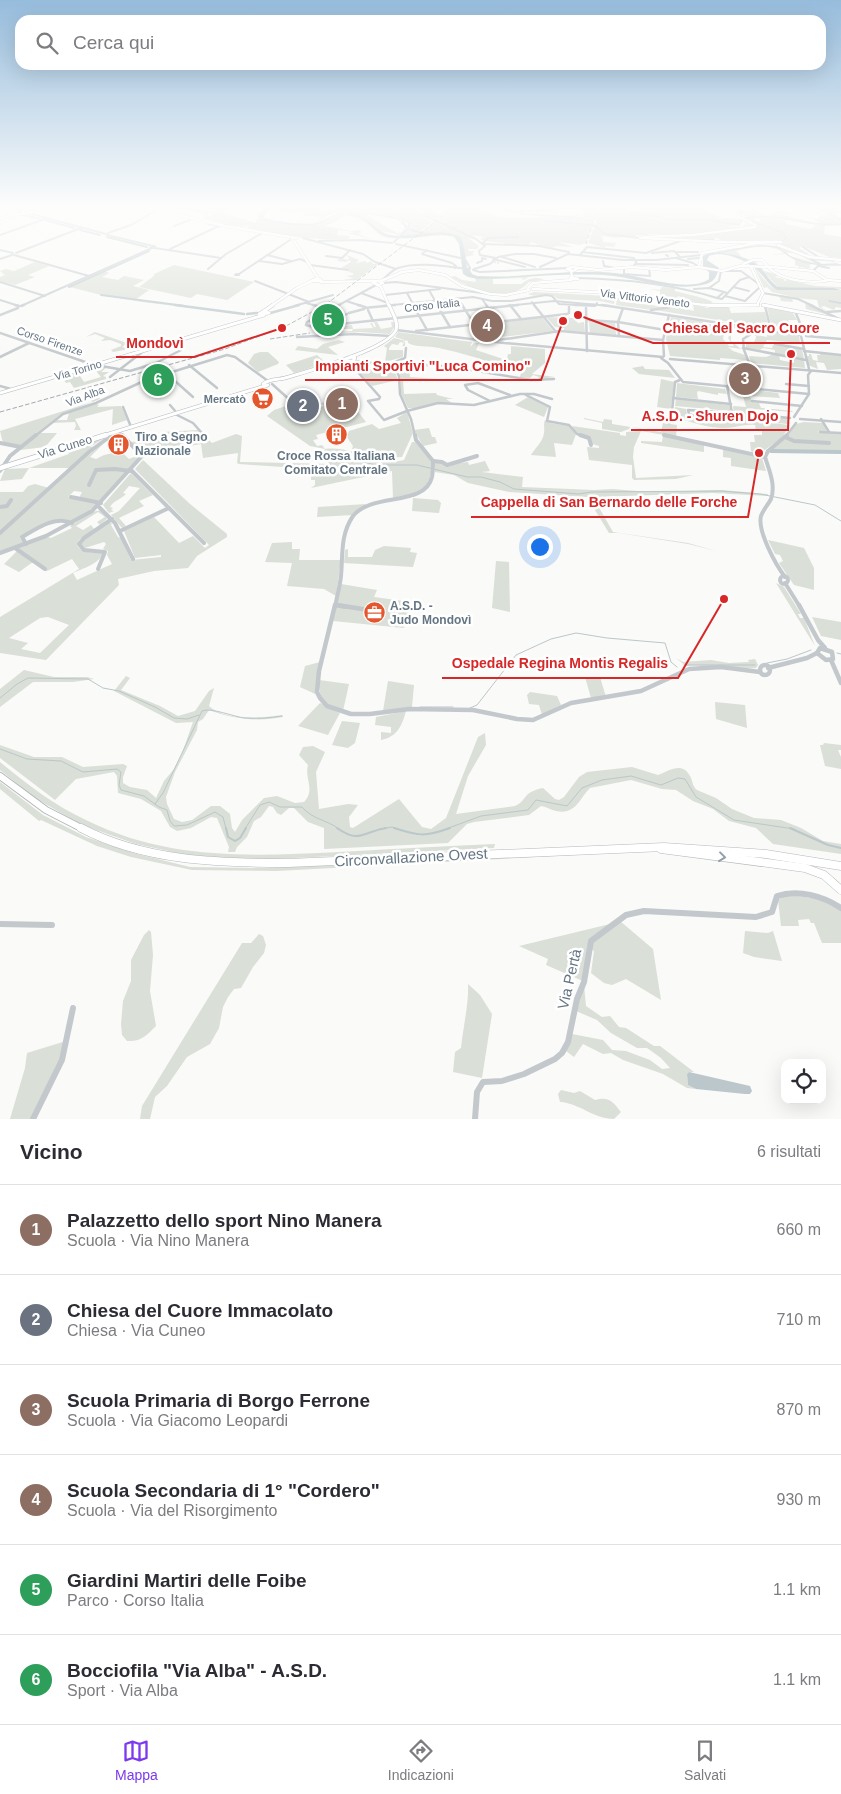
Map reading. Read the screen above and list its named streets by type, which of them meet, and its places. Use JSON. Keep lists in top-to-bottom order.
{
  "streets": {
    "highway": ["Circonvallazione Ovest"],
    "main road": ["Via Vittorio Veneto", "Via Torino", "Via Cuneo"],
    "street": [
      "Corso Italia",
      "Corso Firenze",
      "Via Alba",
      "Via Pertà"
    ]
  },
  "crossings": [
    ["Corso Firenze", "Via Torino"],
    ["Via Alba", "Via Cuneo"]
  ],
  "places": {
    "other": [
      "Chiesa del Sacro Cuore",
      "Impianti Sportivi \"Luca Comino\"",
      "Mondovì",
      "A.S.D. - Shuren Dojo",
      "Cappella di San Bernardo delle Forche",
      "Ospedale Regina Montis Regalis"
    ],
    "supermarket": ["Mercatò"],
    "building": ["Croce Rossa Italiana Comitato Centrale", "Tiro a Segno Nazionale"],
    "office": ["A.S.D. - Judo Mondovì"]
  },
  "page": {
    "search": "Cerca qui",
    "pins": [
      "5",
      "4",
      "3",
      "6",
      "1",
      "2"
    ],
    "heading": ["Vicino", "6 risultati"],
    "list": [
      {
        "mark": "1",
        "name": "Palazzetto dello sport Nino Manera",
        "note": "Scuola · Via Nino Manera",
        "value": "660 m"
      },
      {
        "mark": "2",
        "name": "Chiesa del Cuore Immacolato",
        "note": "Chiesa · Via Cuneo",
        "value": "710 m"
      },
      {
        "mark": "3",
        "name": "Scuola Primaria di Borgo Ferrone",
        "note": "Scuola · Via Giacomo Leopardi",
        "value": "870 m"
      },
      {
        "mark": "4",
        "name": "Scuola Secondaria di 1° \"Cordero\"",
        "note": "Scuola · Via del Risorgimento",
        "value": "930 m"
      },
      {
        "mark": "5",
        "name": "Giardini Martiri delle Foibe",
        "note": "Parco · Corso Italia",
        "value": "1.1 km"
      },
      {
        "mark": "6",
        "name": "Bocciofila \"Via Alba\" - A.S.D.",
        "note": "Sport · Via Alba",
        "value": "1.1 km"
      }
    ],
    "nav": ["Mappa", "Indicazioni", "Salvati"]
  }
}
